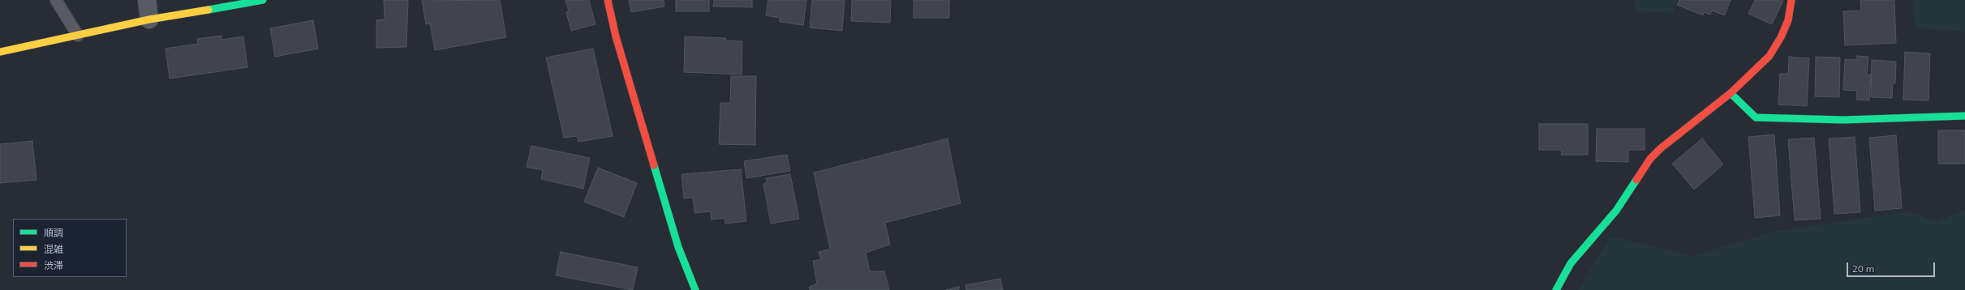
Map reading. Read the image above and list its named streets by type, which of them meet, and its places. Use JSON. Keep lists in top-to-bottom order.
{
  "legend": ["順調", "混雑", "渋滞"],
  "scale_bar": "20 m"
}
